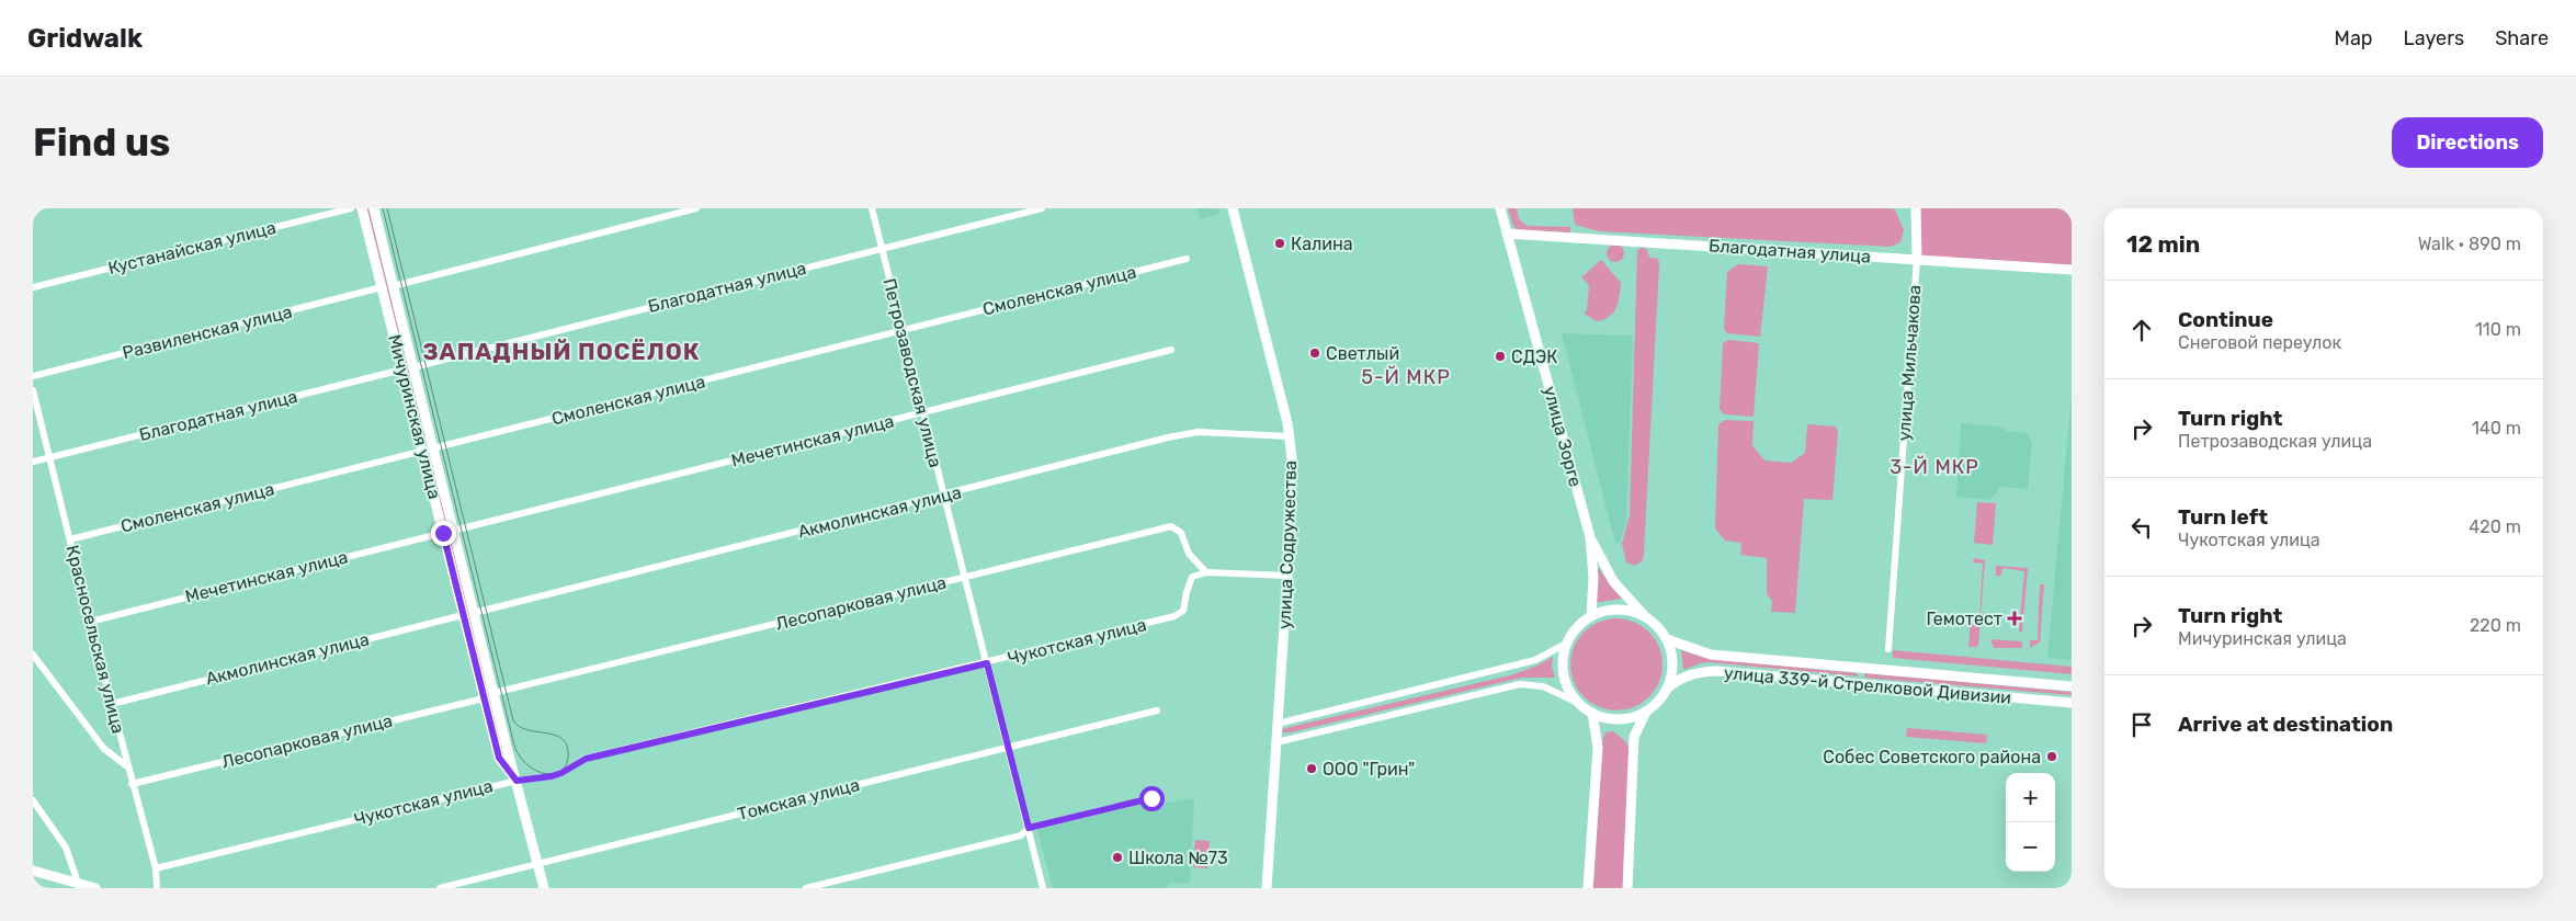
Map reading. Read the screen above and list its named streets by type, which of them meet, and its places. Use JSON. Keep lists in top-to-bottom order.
{
  "streets": {
    "main road": [
      "Благодатная улица",
      "улица Мильчакова",
      "Мичуринская улица",
      "улица Зорге",
      "улица Содружества",
      "улица 339-й Стрелковой Дивизии"
    ],
    "street": [
      "Кустанайская улица",
      "Смоленская улица",
      "Развиленская улица",
      "Петрозаводская улица",
      "Мечетинская улица",
      "Акмолинская улица",
      "Лесопарковая улица",
      "Красносельская улица",
      "Чукотская улица",
      "Томская улица"
    ]
  },
  "crossings": [
    ["Благодатная улица", "улица Мильчакова"],
    ["Благодатная улица", "Петрозаводская улица"],
    ["Благодатная улица", "Мичуринская улица"],
    ["Благодатная улица", "улица Зорге"],
    ["Благодатная улица", "Красносельская улица"],
    ["Смоленская улица", "Петрозаводская улица"],
    ["Смоленская улица", "Мичуринская улица"],
    ["Смоленская улица", "Красносельская улица"],
    ["Развиленская улица", "Мичуринская улица"],
    ["Петрозаводская улица", "Мечетинская улица"],
    ["Петрозаводская улица", "Акмолинская улица"],
    ["Петрозаводская улица", "Лесопарковая улица"],
    ["Петрозаводская улица", "Чукотская улица"],
    ["Петрозаводская улица", "Томская улица"],
    ["Мичуринская улица", "Мечетинская улица"],
    ["Мичуринская улица", "Акмолинская улица"],
    ["Мичуринская улица", "Лесопарковая улица"],
    ["Мичуринская улица", "Чукотская улица"],
    ["Мичуринская улица", "Томская улица"],
    ["улица Зорге", "улица 339-й Стрелковой Дивизии"],
    ["Мечетинская улица", "Красносельская улица"],
    ["Акмолинская улица", "улица Содружества"],
    ["Акмолинская улица", "Красносельская улица"],
    ["Лесопарковая улица", "Красносельская улица"],
    ["Лесопарковая улица", "Чукотская улица"],
    ["Красносельская улица", "Чукотская улица"]
  ],
  "districts": ["ЗАПАДНЫЙ ПОСЁЛОК", "5-Й МКР", "3-Й МКР"],
  "places": {
    "other": [
      "Калина",
      "Светлый",
      "СДЭК",
      "Собес Советского района",
      "ООО \"Грин\"",
      "Школа №73"
    ],
    "health": ["Гемотест"]
  },
  "page": {
    "header": "Gridwalk",
    "nav": ["Map", "Layers", "Share"],
    "buttons": "Directions",
    "title": "Find us",
    "heading": ["12 min", "Walk · 890 m"],
    "list": [
      ["Continue", "Снеговой переулок", "110 m"],
      ["Turn right", "Петрозаводская улица", "140 m"],
      ["Turn left", "Чукотская улица", "420 m"],
      ["Turn right", "Мичуринская улица", "220 m"],
      "Arrive at destination"
    ],
    "map_buttons": ["+", "−"]
  }
}
